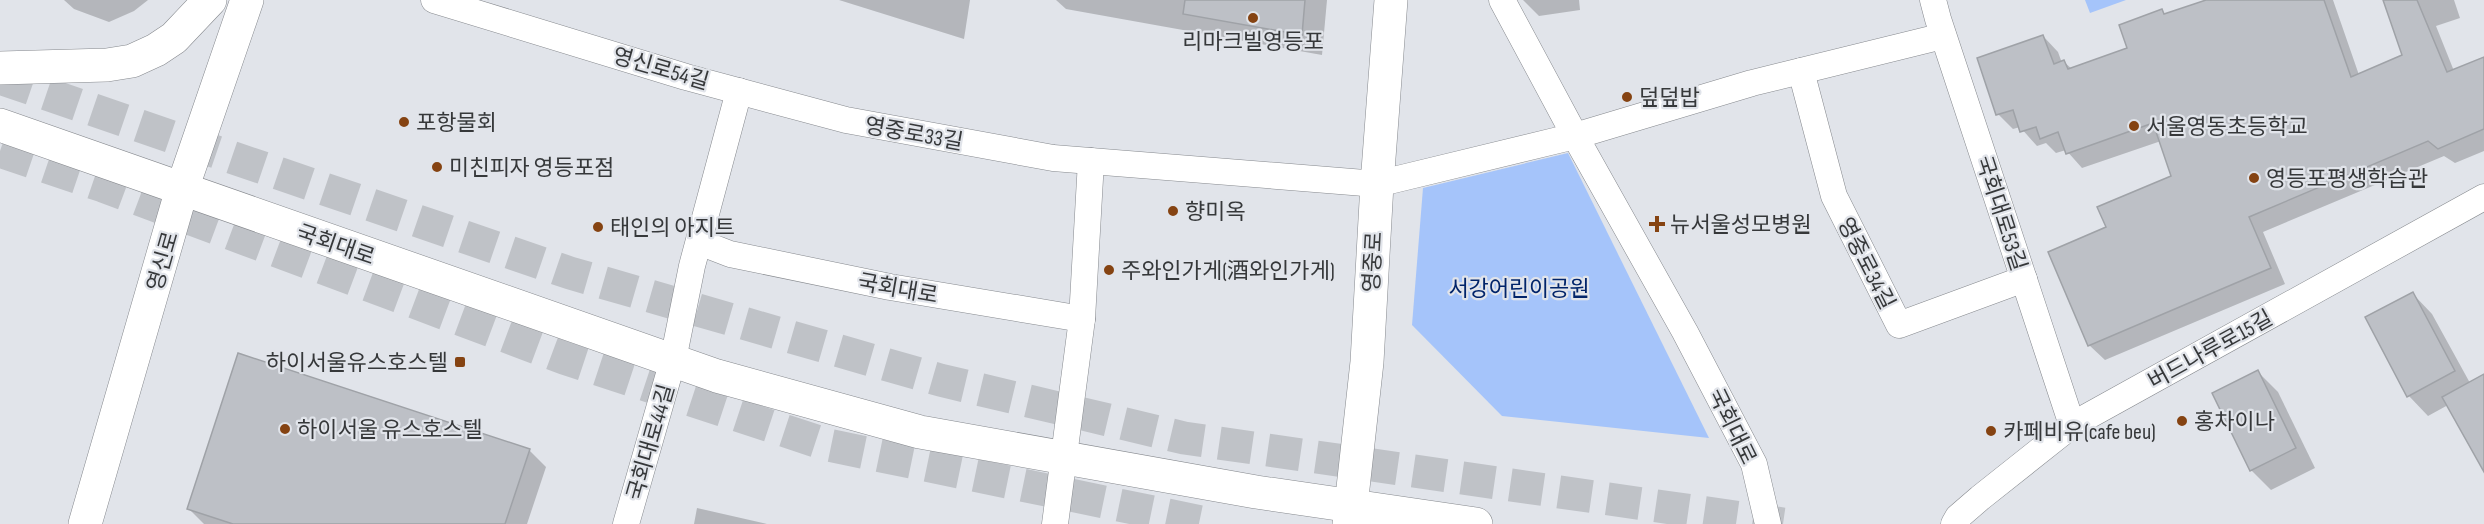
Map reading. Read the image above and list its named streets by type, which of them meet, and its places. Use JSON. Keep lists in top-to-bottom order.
{
  "streets": {
    "main road": ["국회대로", "영신로", "영중로"],
    "street": [
      "영신로54길",
      "영중로33길",
      "국회대로53길",
      "영중로34길",
      "버드나루로15길",
      "국회대로44길"
    ]
  },
  "crossings": [
    ["영신로54길", "영중로33길"],
    ["영신로54길", "국회대로"],
    ["영중로33길", "영중로"],
    ["국회대로53길", "영중로34길"],
    ["국회대로53길", "버드나루로15길"],
    ["국회대로", "영신로"],
    ["국회대로", "영중로"],
    ["국회대로", "국회대로44길"]
  ],
  "parks": ["서강어린이공원"],
  "places": {
    "other": [
      "리마크빌영등포",
      "덮덮밥",
      "포항물회",
      "서울영동초등학교",
      "미친피자 영등포점",
      "영등포평생학습관",
      "향미옥",
      "태인의 아지트",
      "주와인가게(酒와인가게)",
      "홍차이나",
      "하이서울 유스호스텔",
      "카페비유(cafe beu)"
    ],
    "health": ["뉴서울성모병원"],
    "transit": ["하이서울유스호스텔"]
  }
}
